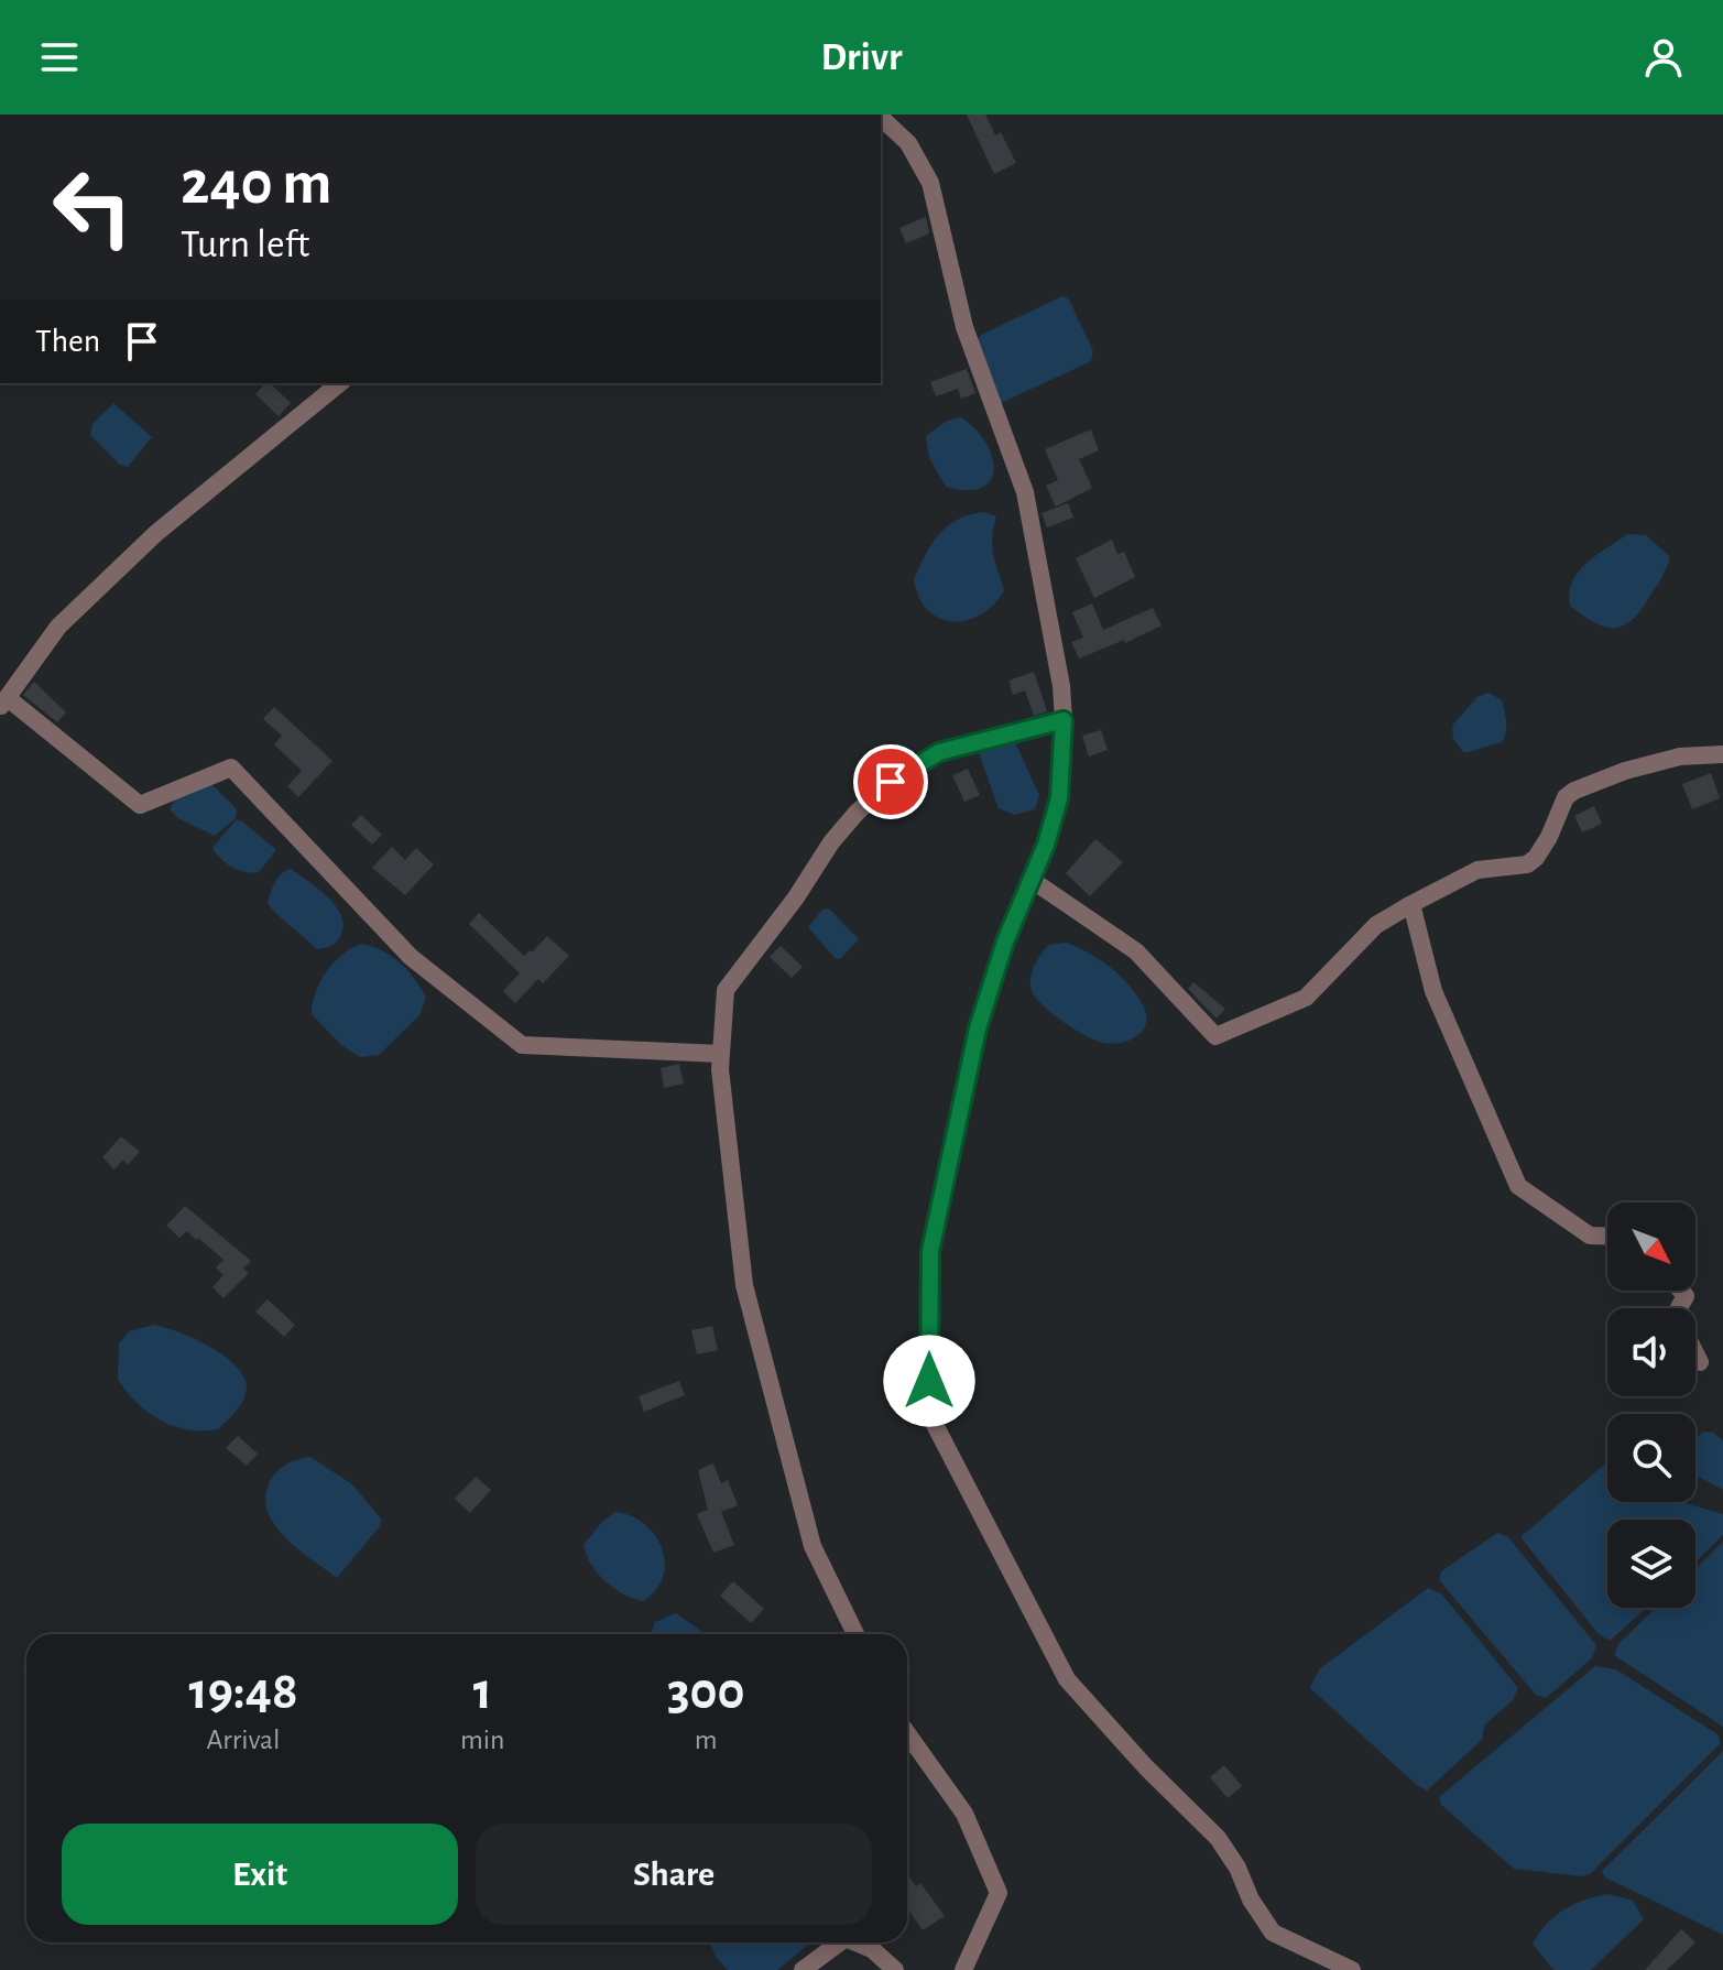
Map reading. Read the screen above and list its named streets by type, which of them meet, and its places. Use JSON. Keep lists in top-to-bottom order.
{
  "north": "bottom right",
  "page": {
    "header": "Drivr",
    "turn": ["240 m", "Turn left"],
    "then": "Then",
    "eta": [
      "19:48",
      "Arrival",
      "1",
      "min",
      "300",
      "m"
    ],
    "buttons": ["Exit", "Share"]
  }
}
